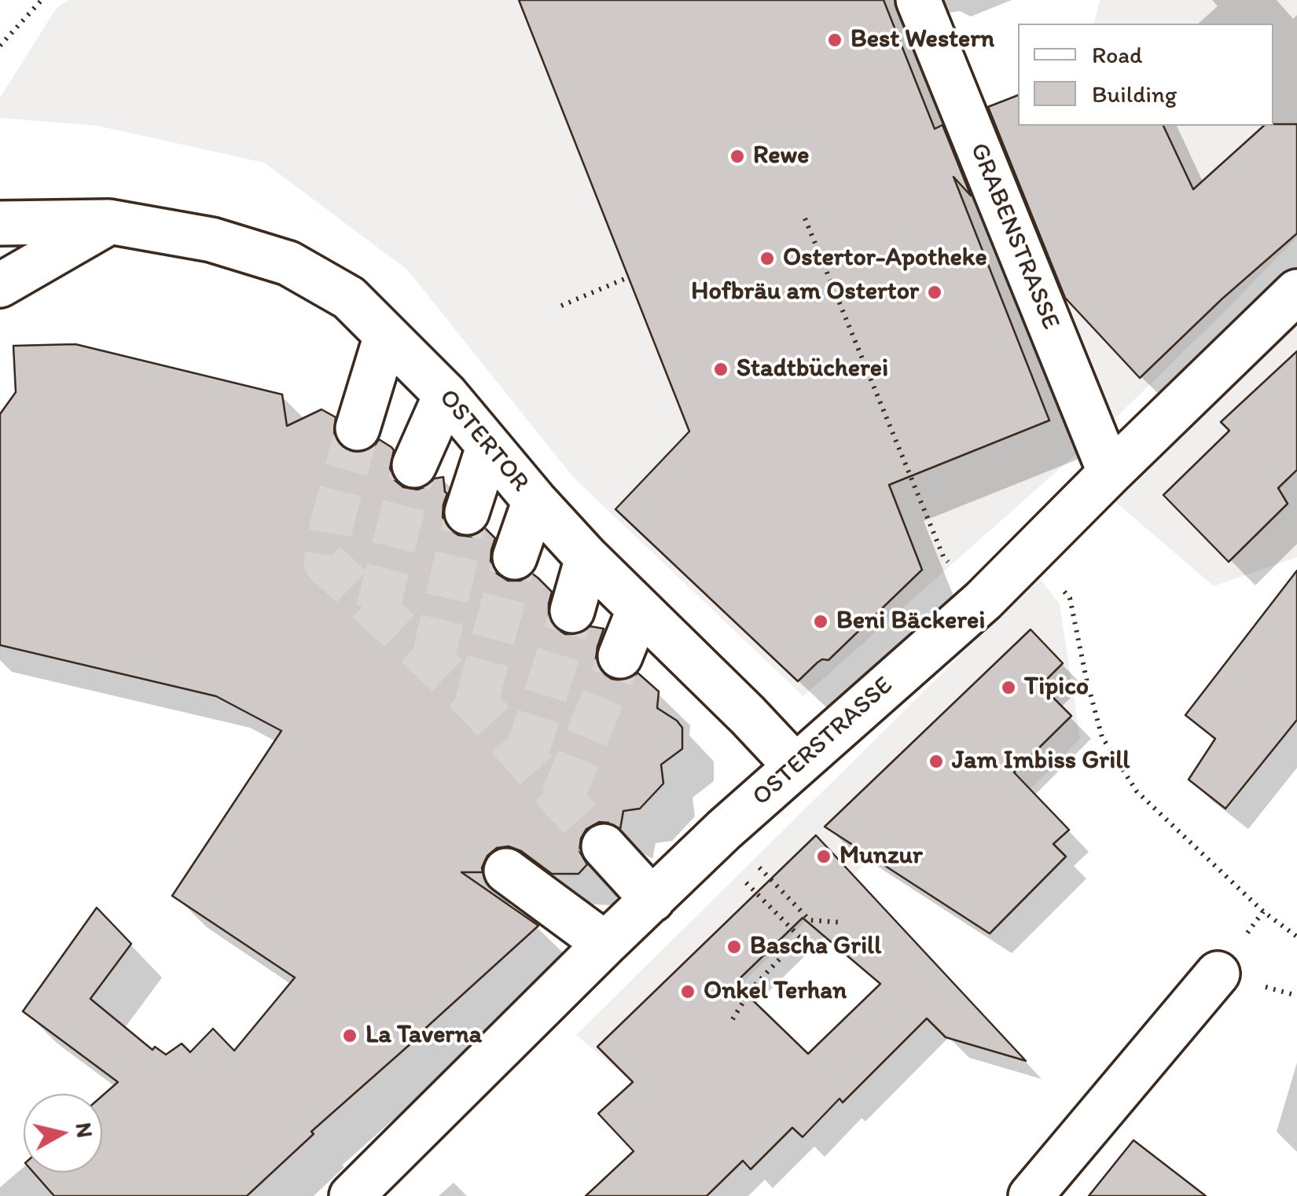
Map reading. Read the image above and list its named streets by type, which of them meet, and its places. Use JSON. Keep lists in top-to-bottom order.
{
  "streets": {
    "street": ["GRABENSTRASSE", "OSTERTOR", "OSTERSTRASSE"]
  },
  "crossings": [
    ["GRABENSTRASSE", "OSTERSTRASSE"],
    ["OSTERTOR", "OSTERSTRASSE"]
  ],
  "places": [
    "Best Western",
    "Rewe",
    "Ostertor-Apotheke",
    "Hofbräu am Ostertor",
    "Stadtbücherei",
    "Beni Bäckerei",
    "Tipico",
    "Jam Imbiss Grill",
    "Munzur",
    "Bascha Grill",
    "Onkel Terhan",
    "La Taverna"
  ],
  "legend": ["Road", "Building"],
  "north": "right"
}
